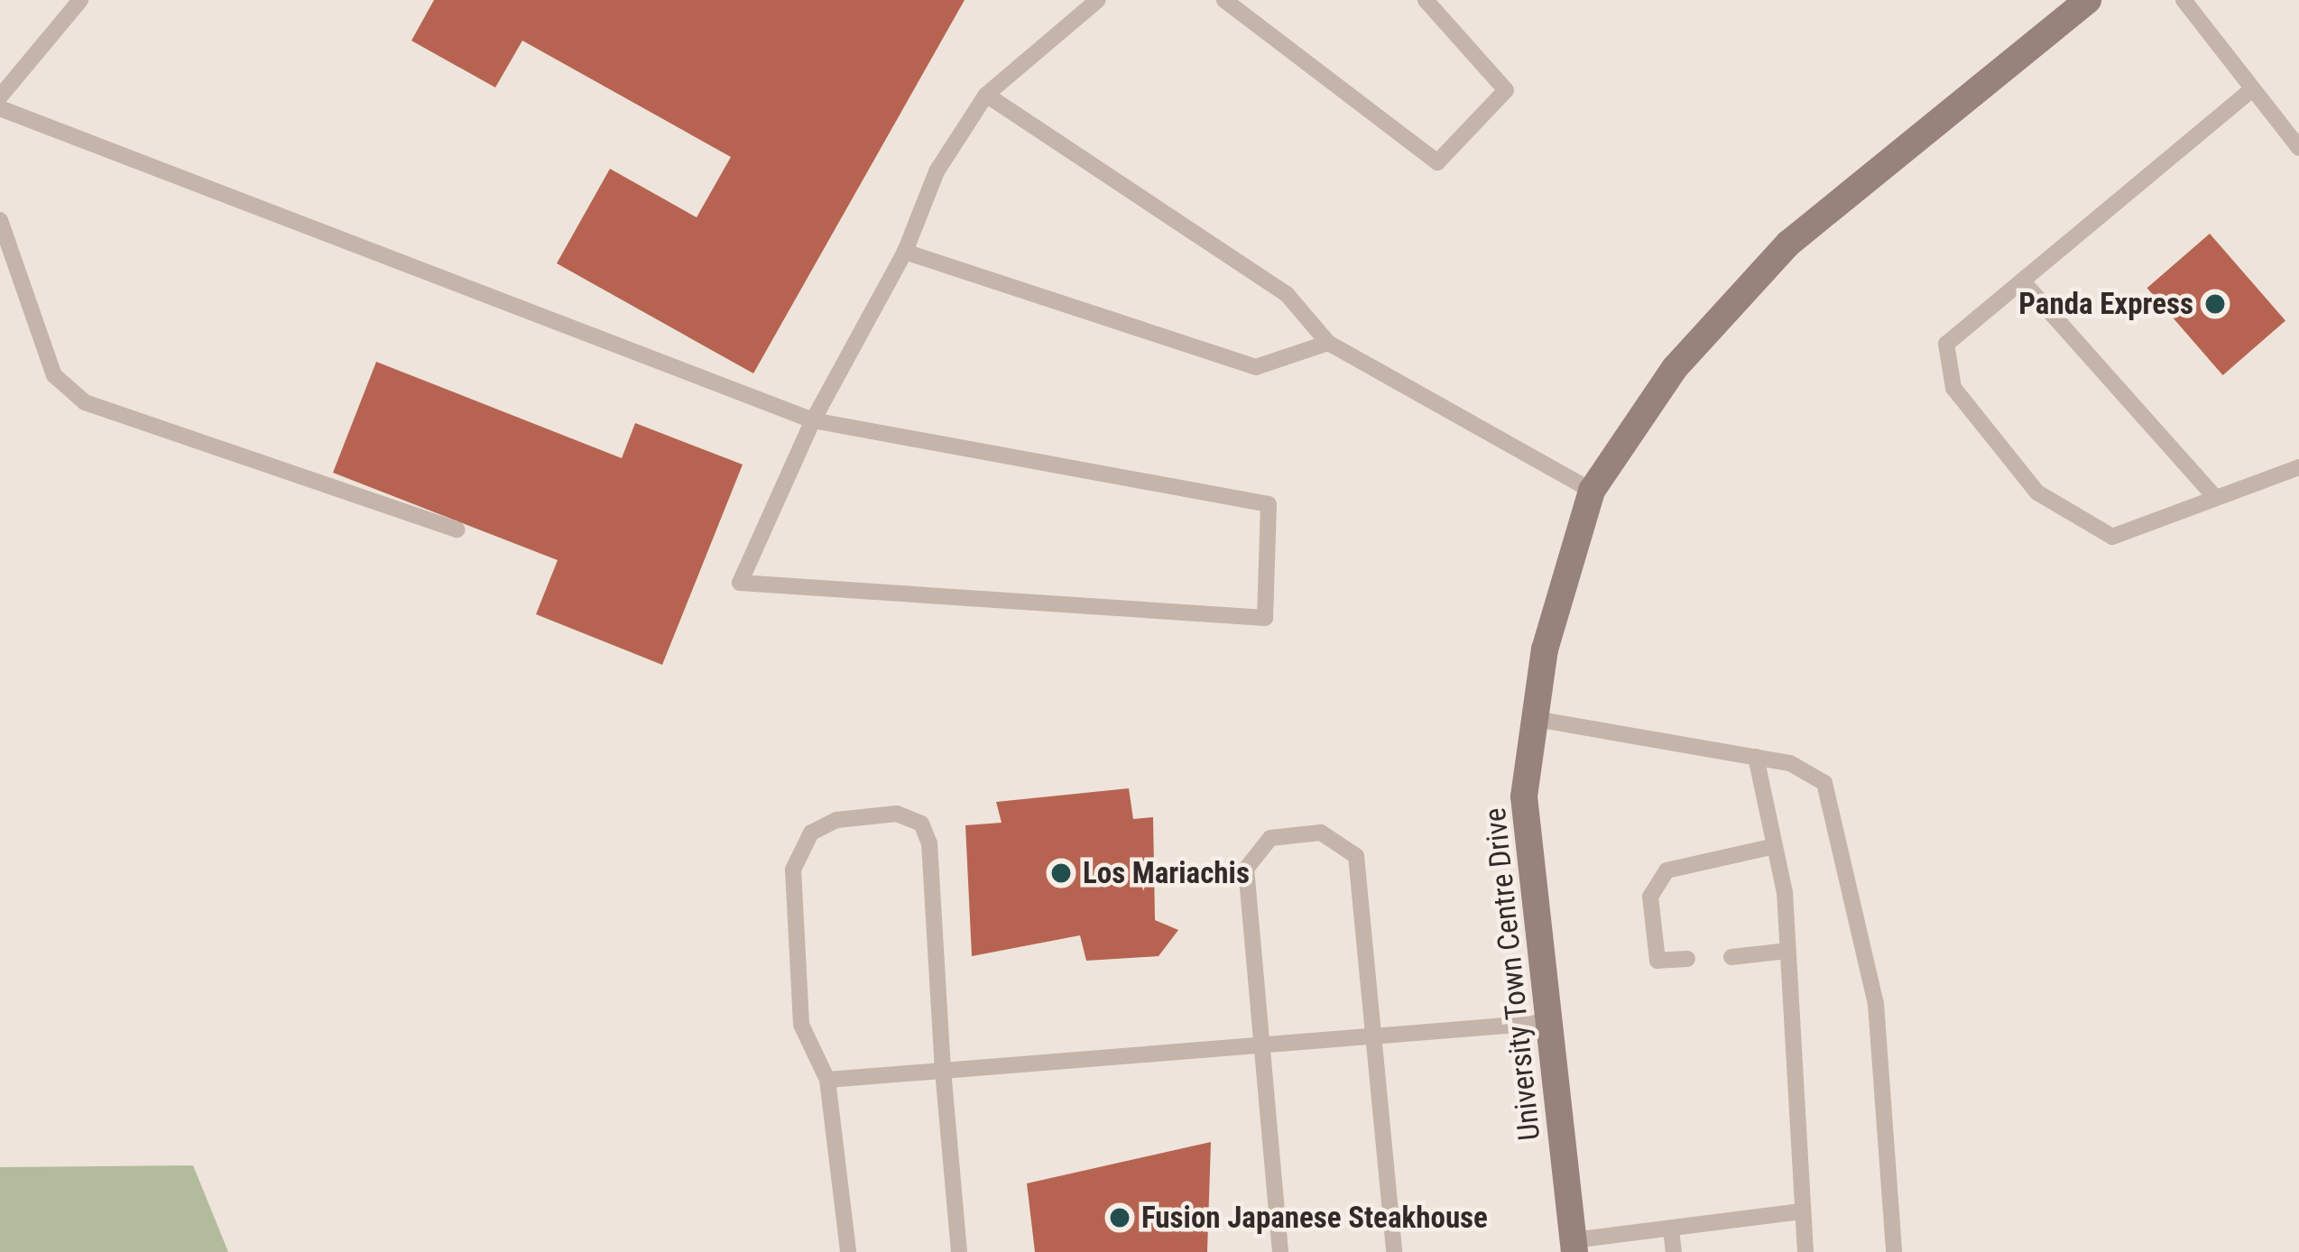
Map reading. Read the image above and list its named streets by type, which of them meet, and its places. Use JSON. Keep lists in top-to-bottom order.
{
  "streets": {
    "street": ["University Town Centre Drive"]
  },
  "places": ["Panda Express", "Los Mariachis", "Fusion Japanese Steakhouse"]
}
